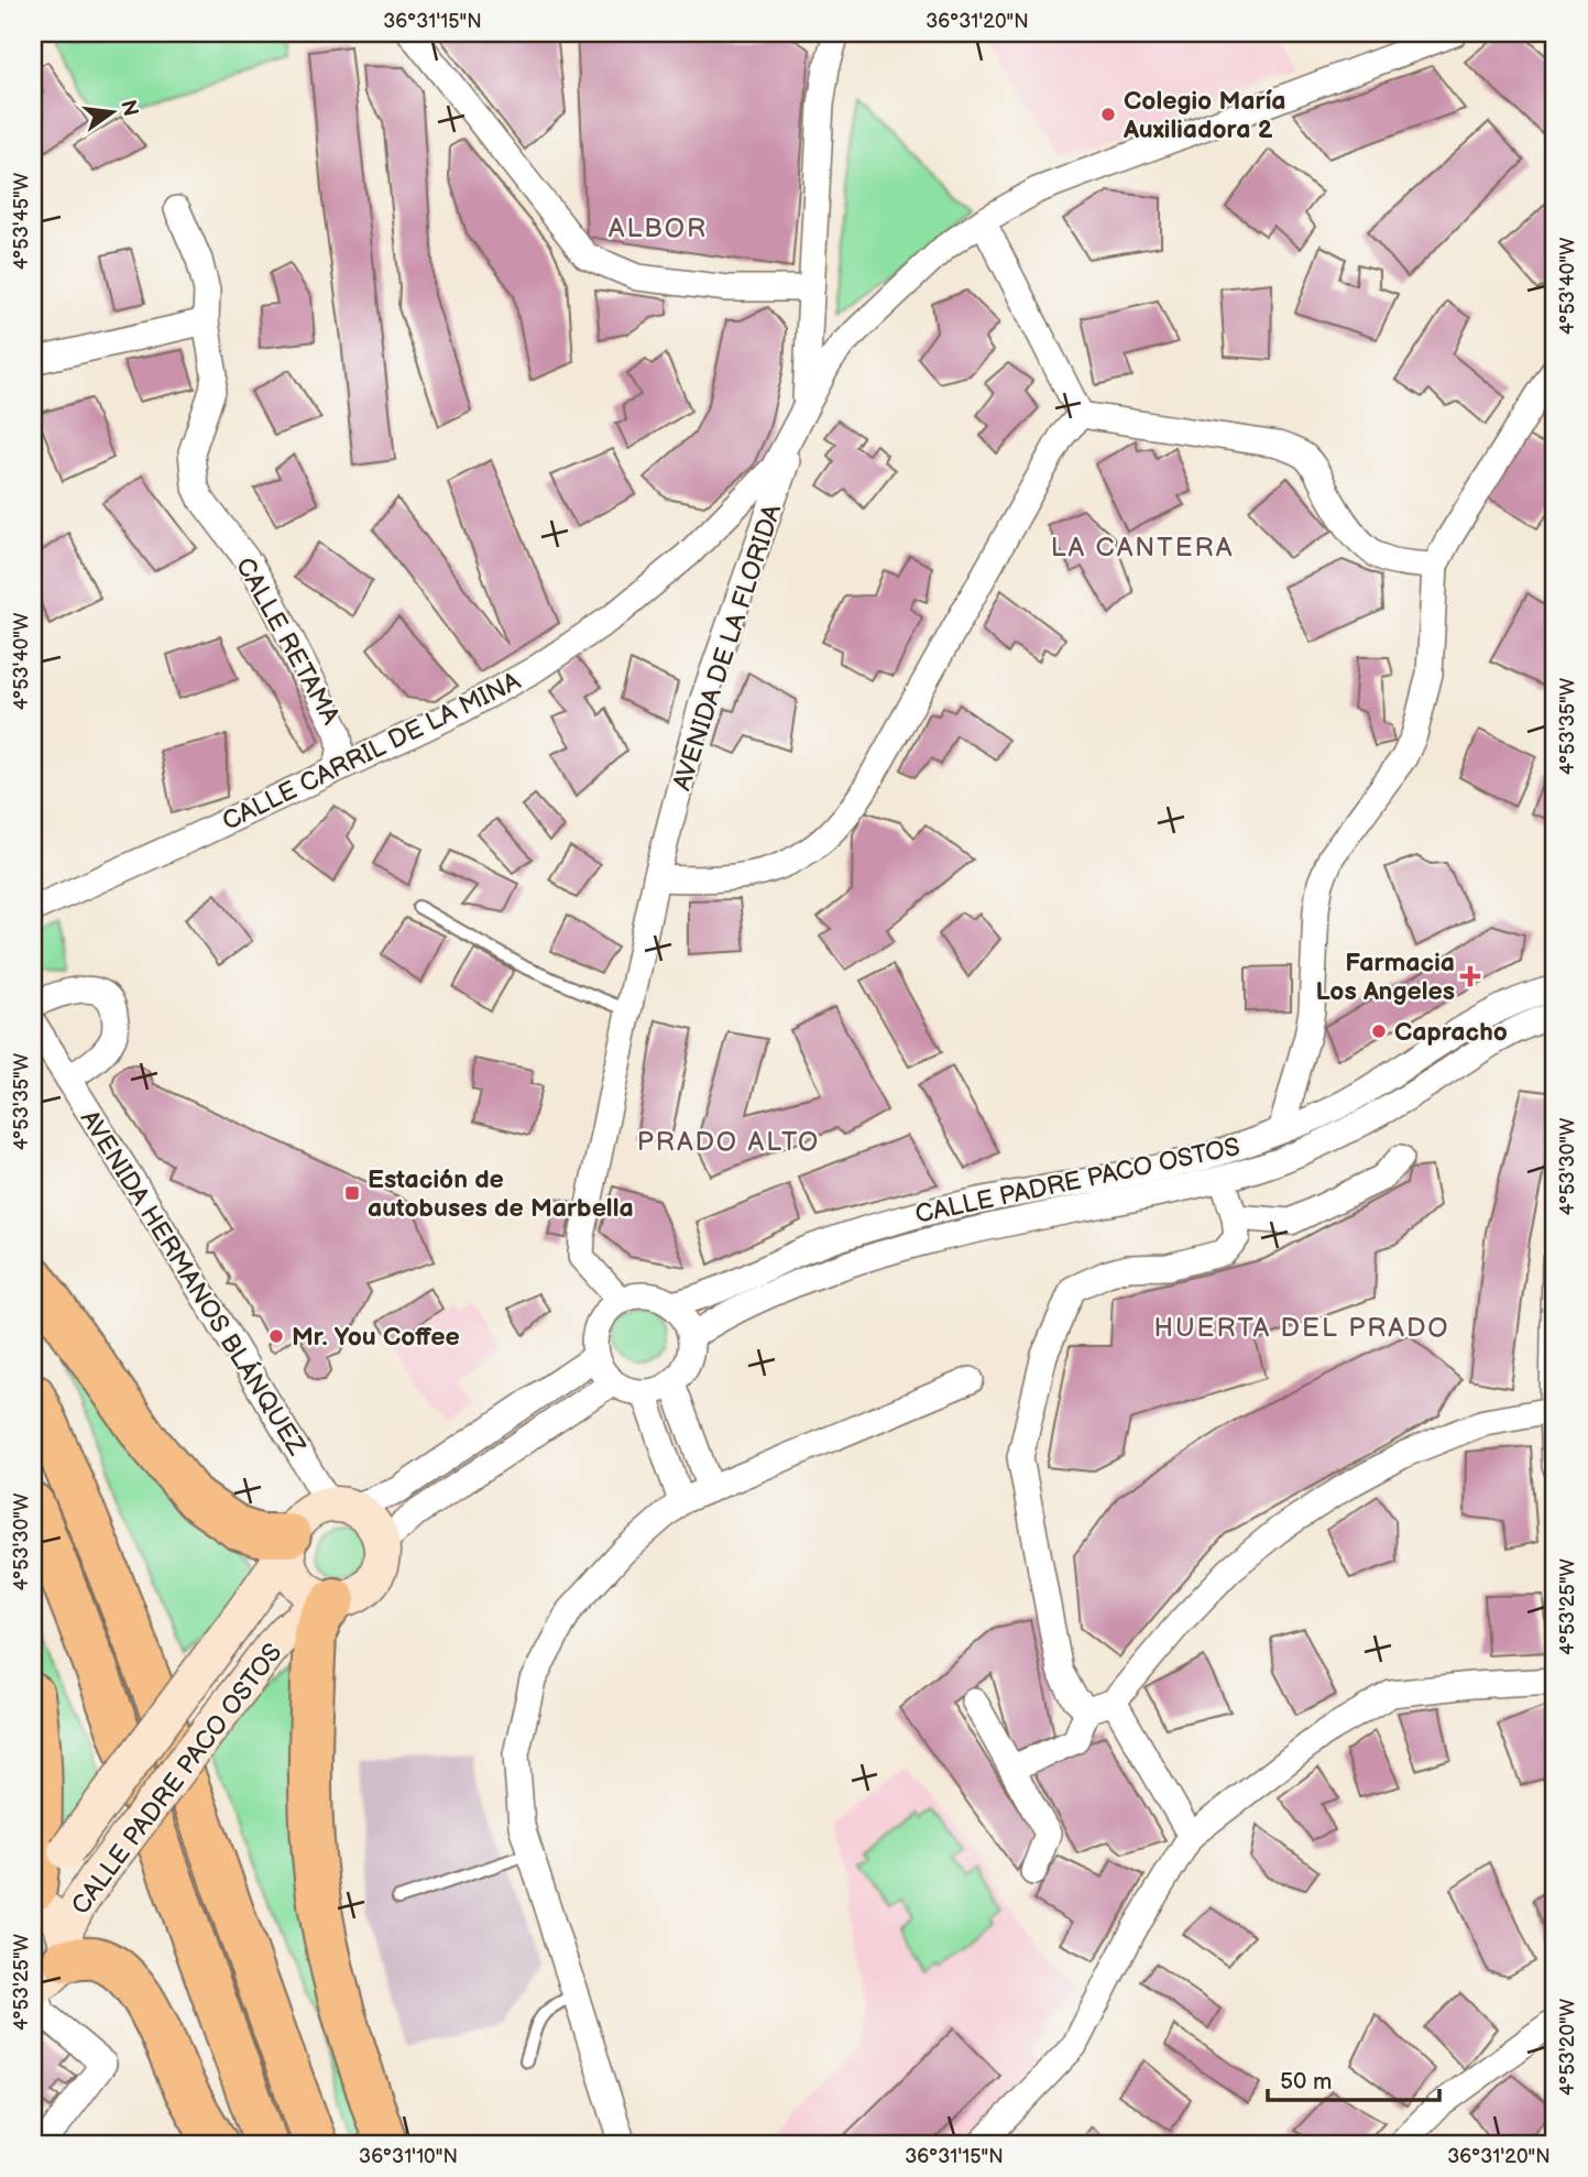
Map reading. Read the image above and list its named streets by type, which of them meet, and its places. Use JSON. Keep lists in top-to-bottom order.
{
  "streets": {
    "main road": ["CALLE PADRE PACO OSTOS"],
    "street": [
      "CALLE RETAMA",
      "AVENIDA DE LA FLORIDA",
      "CALLE CARRIL DE LA MINA",
      "AVENIDA HERMANOS BLÁNQUEZ"
    ]
  },
  "crossings": [
    ["CALLE RETAMA", "CALLE CARRIL DE LA MINA"],
    ["AVENIDA DE LA FLORIDA", "CALLE CARRIL DE LA MINA"],
    ["AVENIDA DE LA FLORIDA", "CALLE PADRE PACO OSTOS"],
    ["CALLE PADRE PACO OSTOS", "AVENIDA HERMANOS BLÁNQUEZ"]
  ],
  "districts": [
    "ALBOR",
    "LA CANTERA",
    "PRADO ALTO",
    "HUERTA DEL PRADO"
  ],
  "places": {
    "other": ["Colegio María Auxiliadora 2", "Capracho", "Mr. You Coffee"],
    "health": ["Farmacia Los Angeles"],
    "transit": ["Estación de autobuses de Marbella"]
  },
  "scale_bar": "50 m",
  "north": "right",
  "coordinates": [
    "36°31'15\"N",
    "36°31'20\"N",
    "4°53'45\"W",
    "4°53'40\"W",
    "4°53'35\"W",
    "4°53'30\"W",
    "4°53'25\"W",
    "4°53'20\"W",
    "36°31'10\"N"
  ]
}
